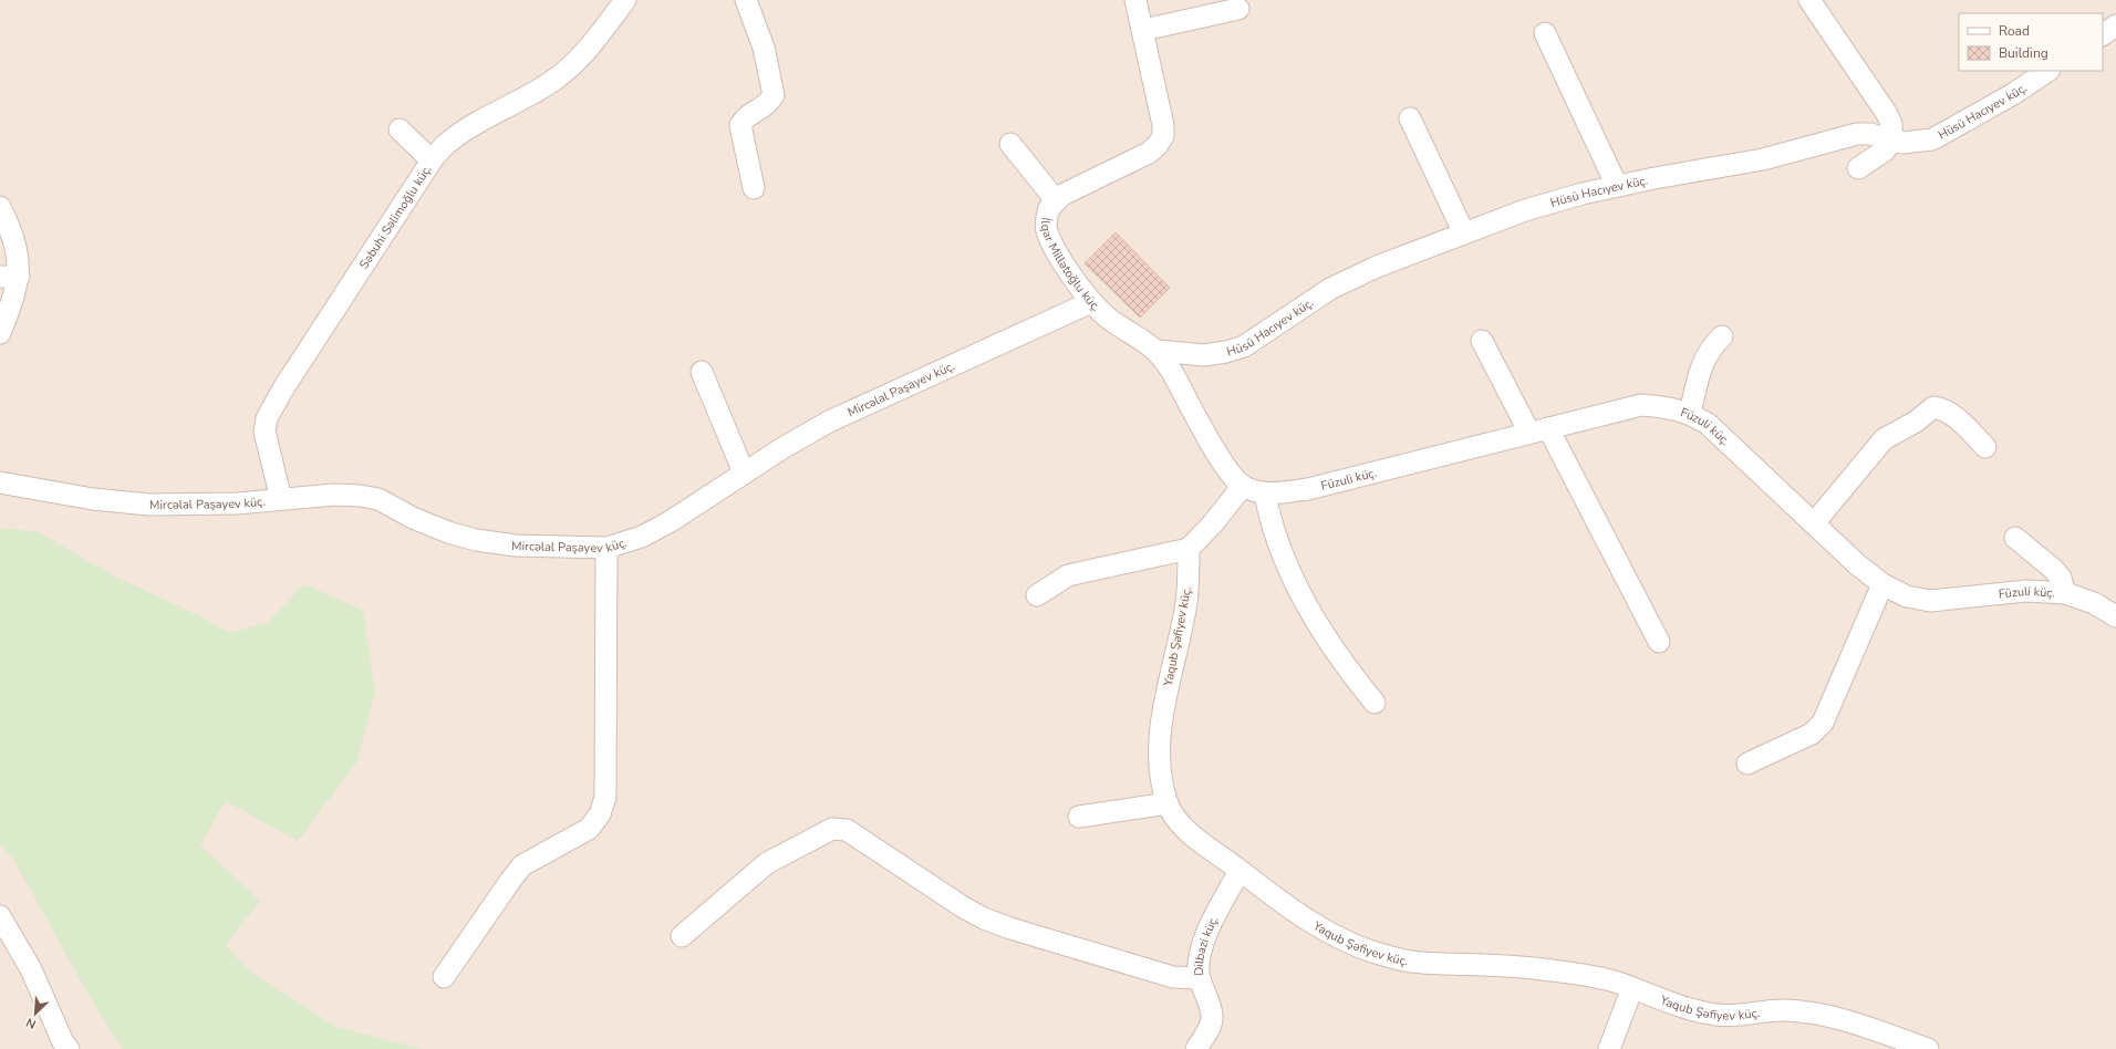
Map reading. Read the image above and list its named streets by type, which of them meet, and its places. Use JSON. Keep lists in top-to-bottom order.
{
  "streets": {
    "street": [
      "Hüsü Hacıyev küç.",
      "Səbuhi Səlimoğlu küç.",
      "İlqar Millətoğlu küç.",
      "Mircəlal Paşayev küç.",
      "Füzuli küç.",
      "Yaqub Şəfiyev küç.",
      "Dilbazi küç."
    ]
  },
  "crossings": [
    ["Hüsü Hacıyev küç.", "İlqar Millətoğlu küç."],
    ["Səbuhi Səlimoğlu küç.", "Mircəlal Paşayev küç."],
    ["İlqar Millətoğlu küç.", "Mircəlal Paşayev küç."],
    ["İlqar Millətoğlu küç.", "Füzuli küç."],
    ["Yaqub Şəfiyev küç.", "Dilbazi küç."]
  ],
  "legend": ["Road", "Building"],
  "north": "bottom left"
}
